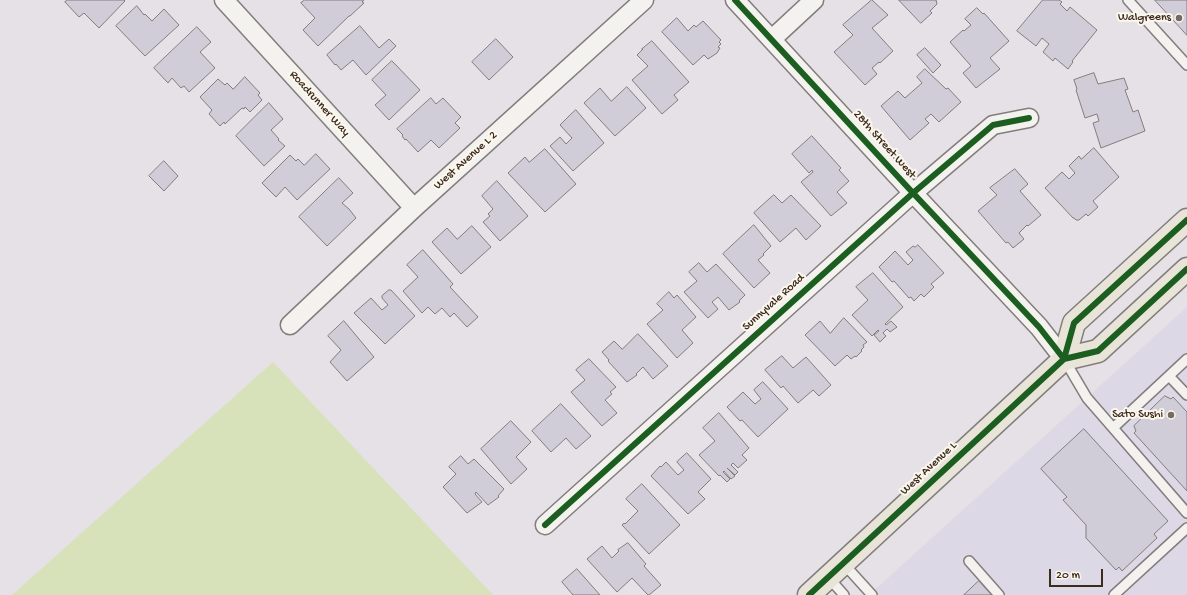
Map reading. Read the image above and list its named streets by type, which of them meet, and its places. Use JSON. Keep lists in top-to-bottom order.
{
  "streets": {
    "main road": ["West Avenue L"],
    "street": [
      "Roadrunner Way",
      "28th Street West",
      "West Avenue L 2",
      "Sunnyvale Road"
    ]
  },
  "crossings": [
    ["Roadrunner Way", "West Avenue L 2"],
    ["28th Street West", "Sunnyvale Road"],
    ["28th Street West", "West Avenue L"]
  ],
  "places": ["Walgreens", "Sato Sushi"],
  "scale_bar": "20 m"
}
